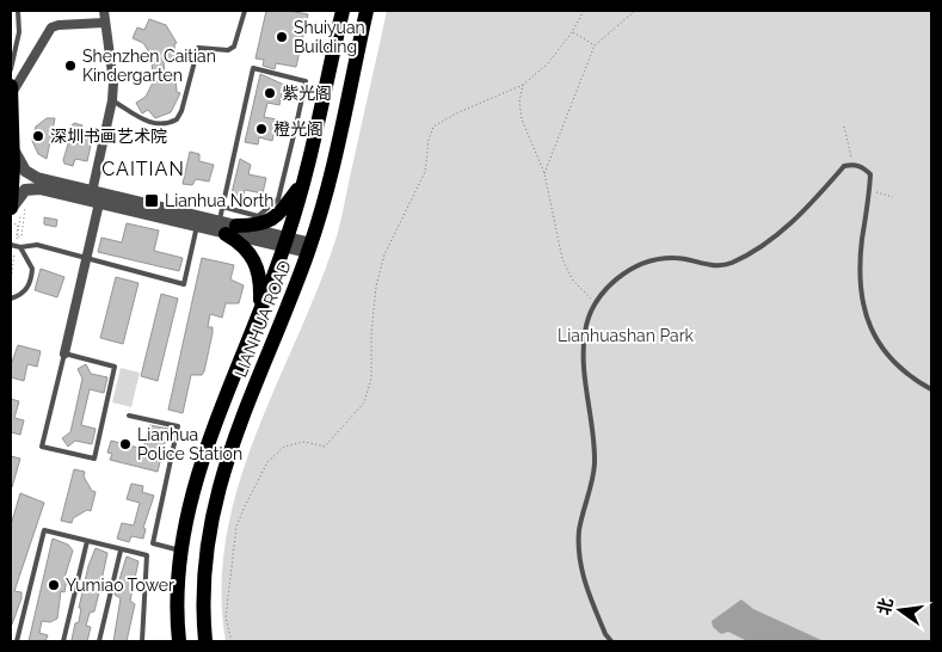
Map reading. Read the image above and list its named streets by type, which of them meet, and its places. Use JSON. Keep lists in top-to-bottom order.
{
  "streets": {
    "main road": ["LIANHUA ROAD"]
  },
  "districts": ["CAITIAN"],
  "parks": ["Lianhuashan Park"],
  "places": {
    "other": [
      "Shuiyuan Building",
      "Shenzhen Caitian Kindergarten",
      "紫光阁",
      "橙光阁",
      "深圳书画艺术院",
      "Lianhua Police Station",
      "Yumiao Tower"
    ],
    "transit": ["Lianhua North"]
  },
  "north": "left"
}
